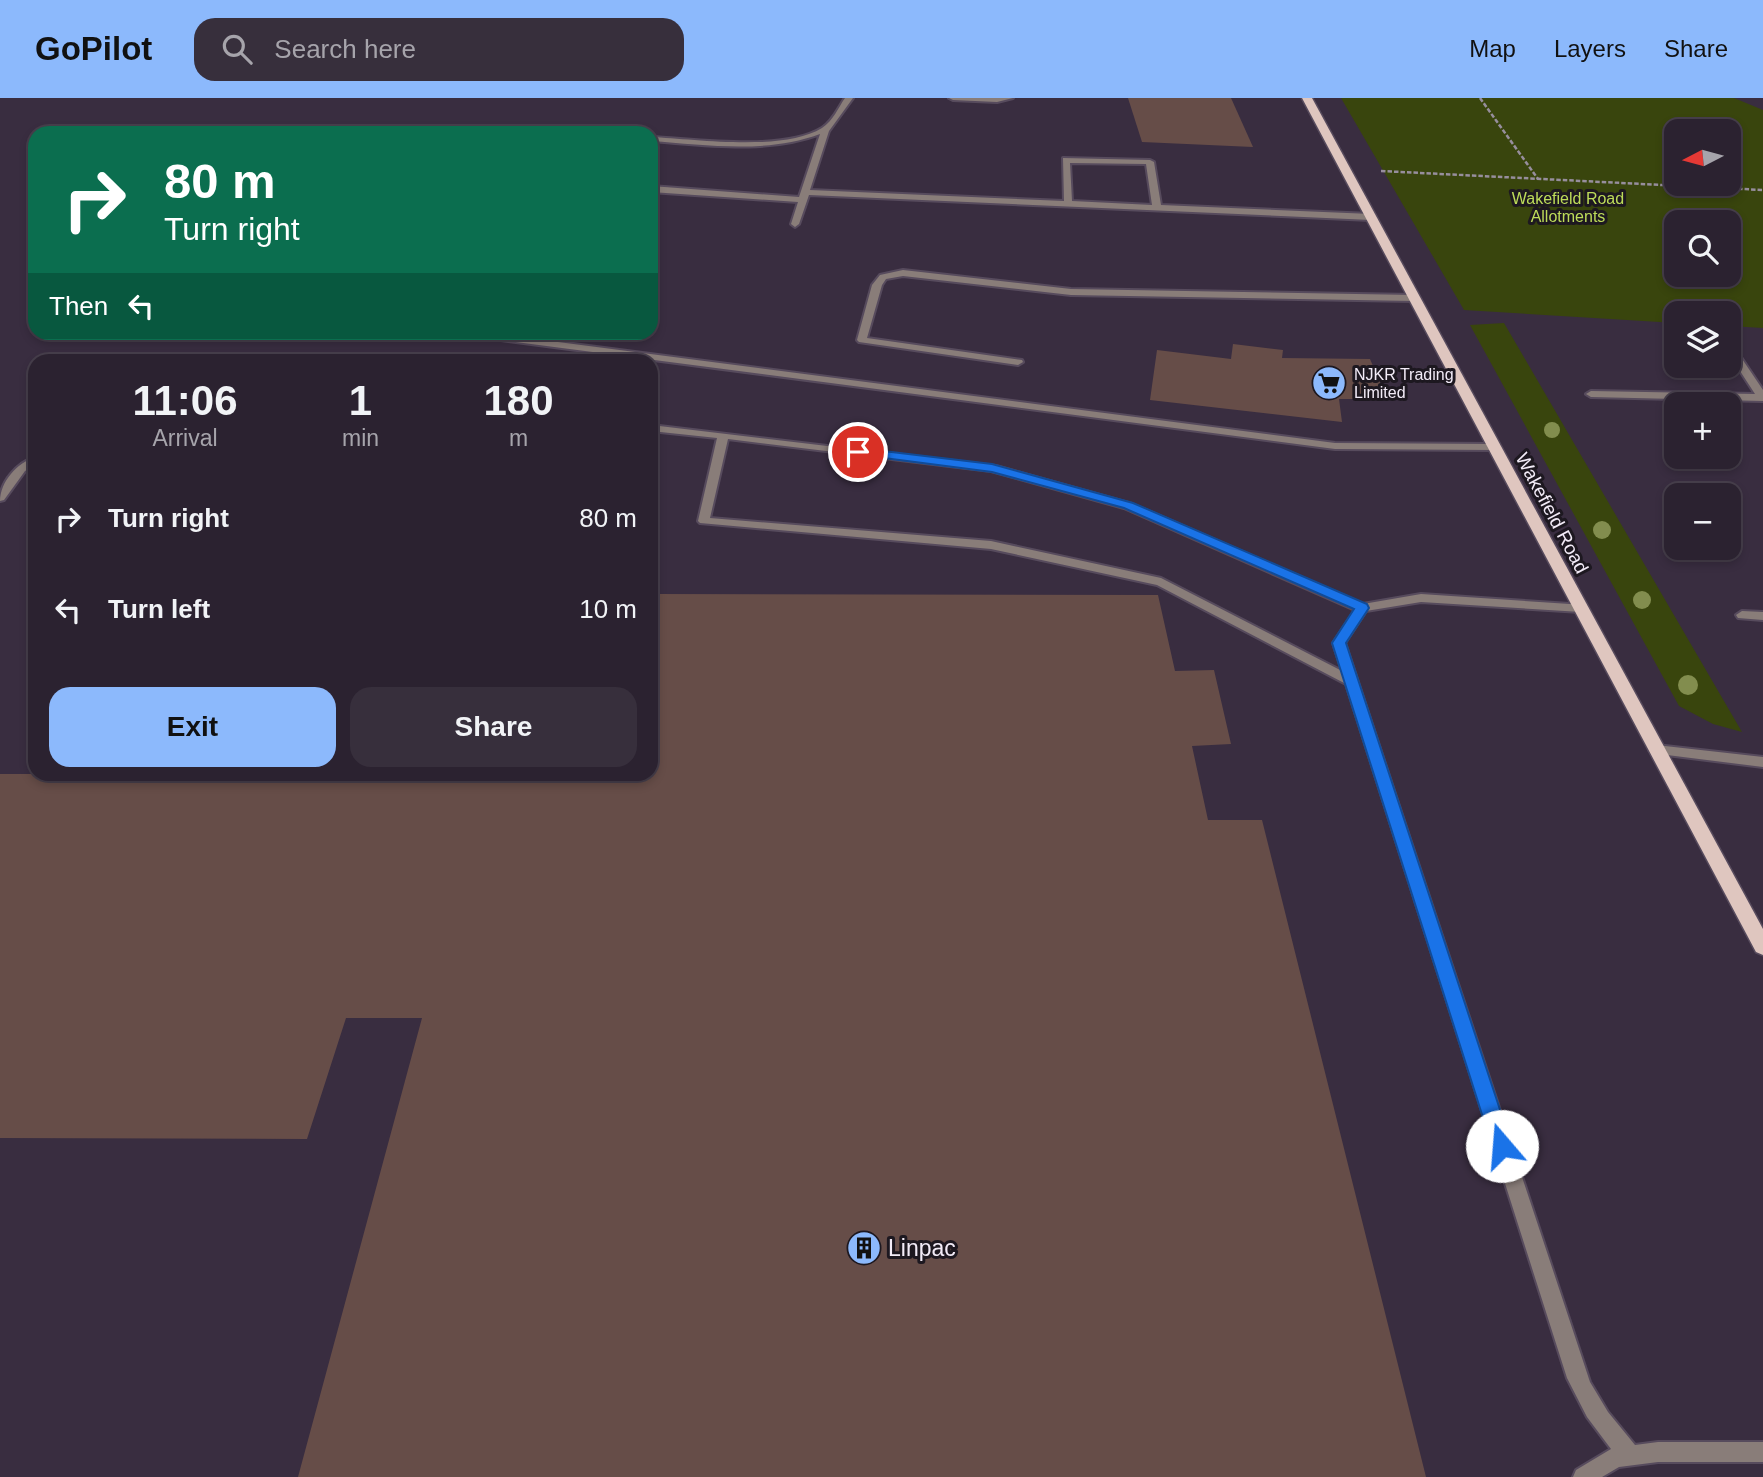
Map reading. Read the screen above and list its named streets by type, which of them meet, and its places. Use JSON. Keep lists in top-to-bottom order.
{
  "streets": {
    "main road": ["Wakefield Road"]
  },
  "parks": ["Wakefield Road Allotments"],
  "places": {
    "supermarket": ["NJKR Trading Limited"],
    "building": ["Linpac"]
  },
  "north": "left",
  "page": {
    "header": "GoPilot",
    "search": "Search here",
    "nav": ["Map", "Layers", "Share"],
    "map_buttons": ["+", "−"],
    "turn": ["80 m", "Turn right"],
    "then": "Then",
    "eta": [
      "11:06",
      "Arrival",
      "1",
      "min",
      "180",
      "m"
    ],
    "list": [
      {
        "name": "Turn right",
        "value": "80 m"
      },
      {
        "name": "Turn left",
        "value": "10 m"
      }
    ],
    "buttons": ["Exit", "Share"]
  }
}
